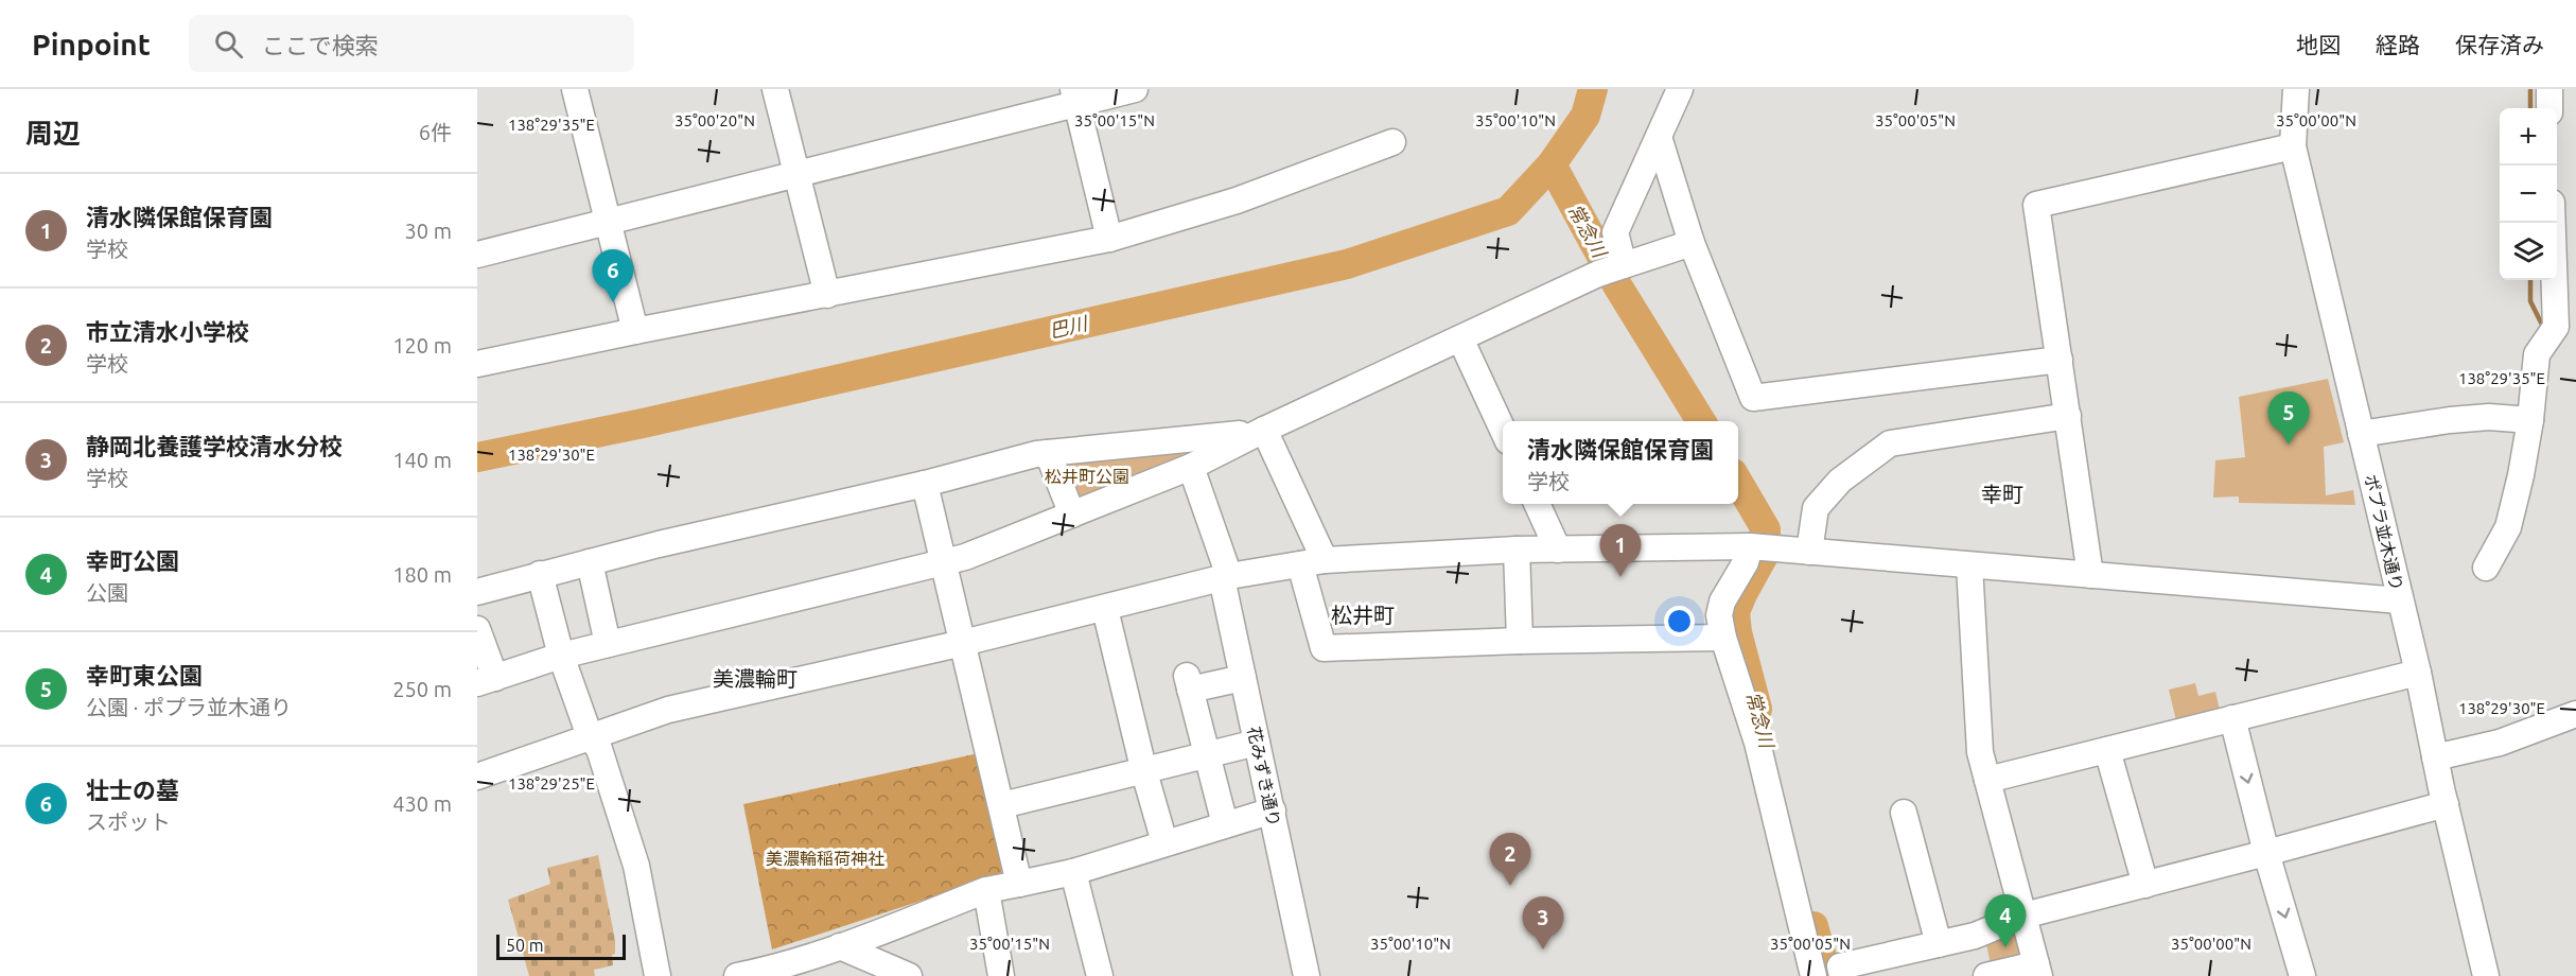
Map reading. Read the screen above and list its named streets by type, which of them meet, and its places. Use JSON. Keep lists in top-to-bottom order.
{
  "streets": {
    "street": ["ポプラ並木通り", "花みずき通り"]
  },
  "districts": ["幸町", "松井町", "美濃輪町"],
  "water": ["常念川", "巴川"],
  "parks": ["松井町公園", "美濃輪稲荷神社"],
  "scale_bar": "50 m",
  "page": {
    "header": "Pinpoint",
    "search": "ここで検索",
    "nav": ["地図", "経路", "保存済み"],
    "heading": ["周辺", "6件"],
    "map_buttons": ["+", "−"],
    "list": [
      {
        "mark": "1",
        "name": "清水隣保館保育園",
        "note": "学校",
        "value": "30 m"
      },
      {
        "mark": "2",
        "name": "市立清水小学校",
        "note": "学校",
        "value": "120 m"
      },
      {
        "mark": "3",
        "name": "静岡北養護学校清水分校",
        "note": "学校",
        "value": "140 m"
      },
      {
        "mark": "4",
        "name": "幸町公園",
        "note": "公園",
        "value": "180 m"
      },
      {
        "mark": "5",
        "name": "幸町東公園",
        "note": "公園 · ポプラ並木通り",
        "value": "250 m"
      },
      {
        "mark": "6",
        "name": "壮士の墓",
        "note": "スポット",
        "value": "430 m"
      }
    ],
    "pins": [
      "6",
      "5",
      "1",
      "2",
      "4",
      "3"
    ],
    "popup": ["清水隣保館保育園", "学校"],
    "scale": "50 m"
  },
  "coordinates": [
    "35°00'20\"N",
    "35°00'15\"N",
    "35°00'10\"N",
    "35°00'05\"N",
    "35°00'00\"N",
    "138°29'35\"E",
    "138°29'30\"E",
    "138°29'25\"E"
  ]
}
